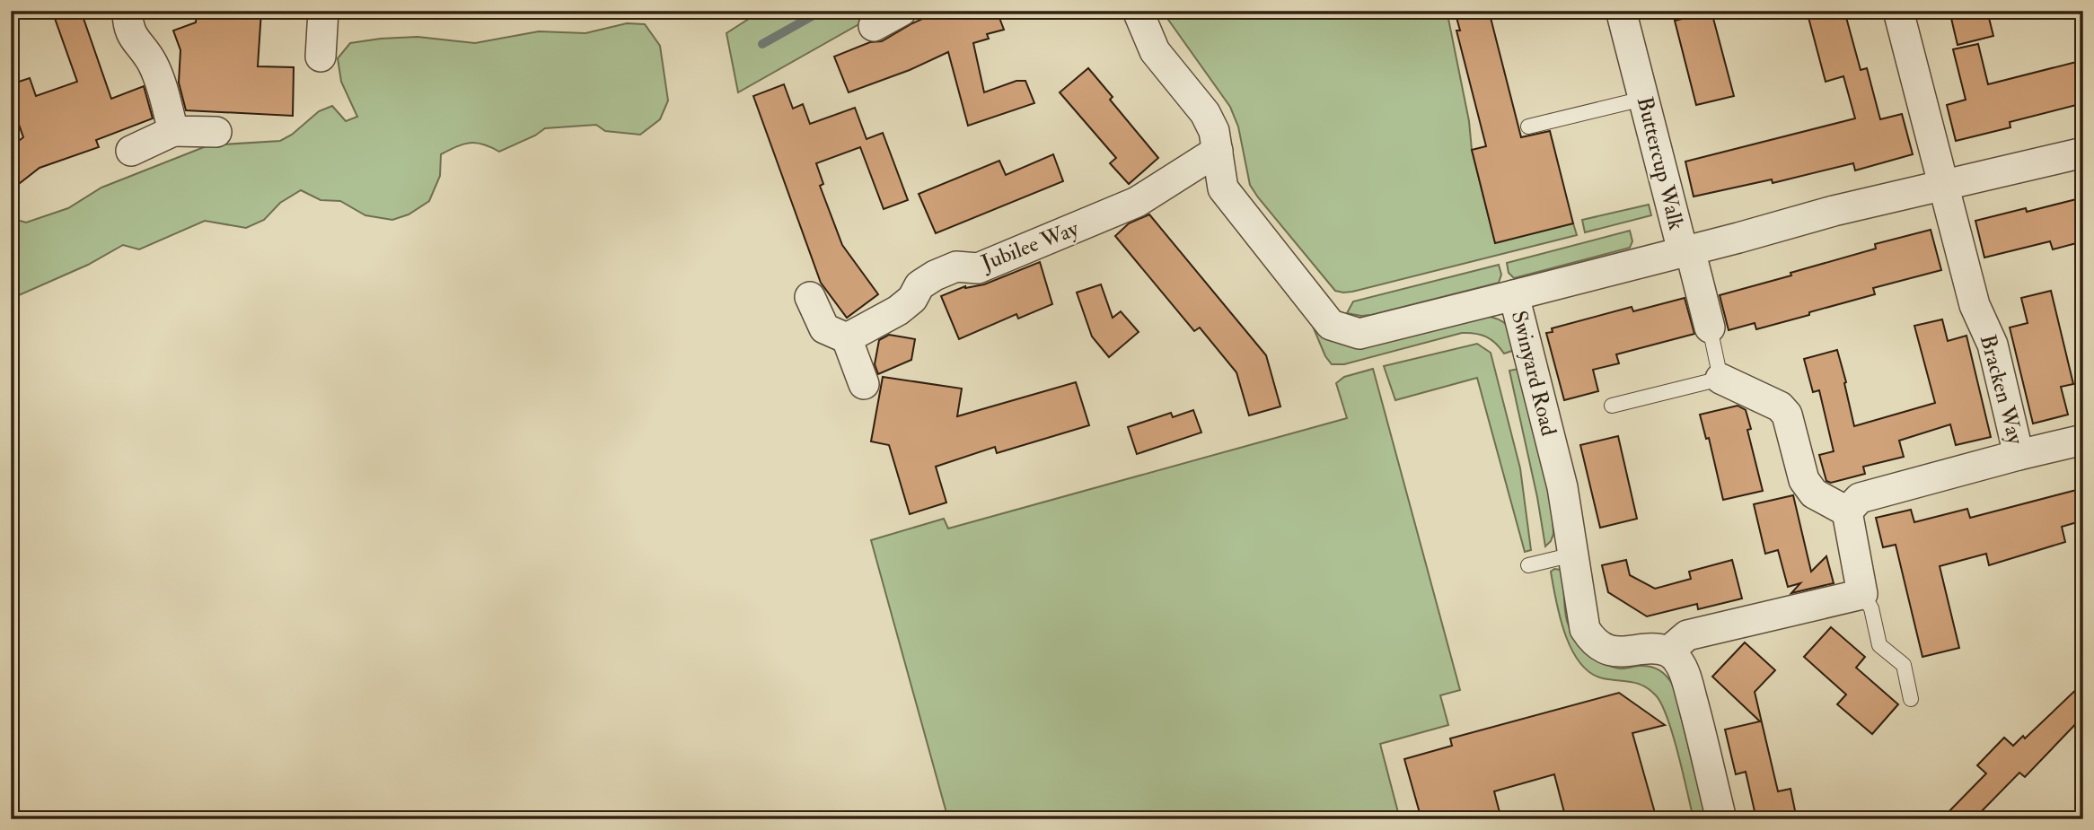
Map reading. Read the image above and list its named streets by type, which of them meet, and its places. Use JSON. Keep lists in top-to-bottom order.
{
  "streets": {
    "street": [
      "Buttercup Walk",
      "Jubilee Way",
      "Swinyard Road",
      "Bracken Way"
    ]
  },
  "crossings": [
    ["Buttercup Walk", "Swinyard Road"],
    ["Jubilee Way", "Swinyard Road"]
  ]
}
